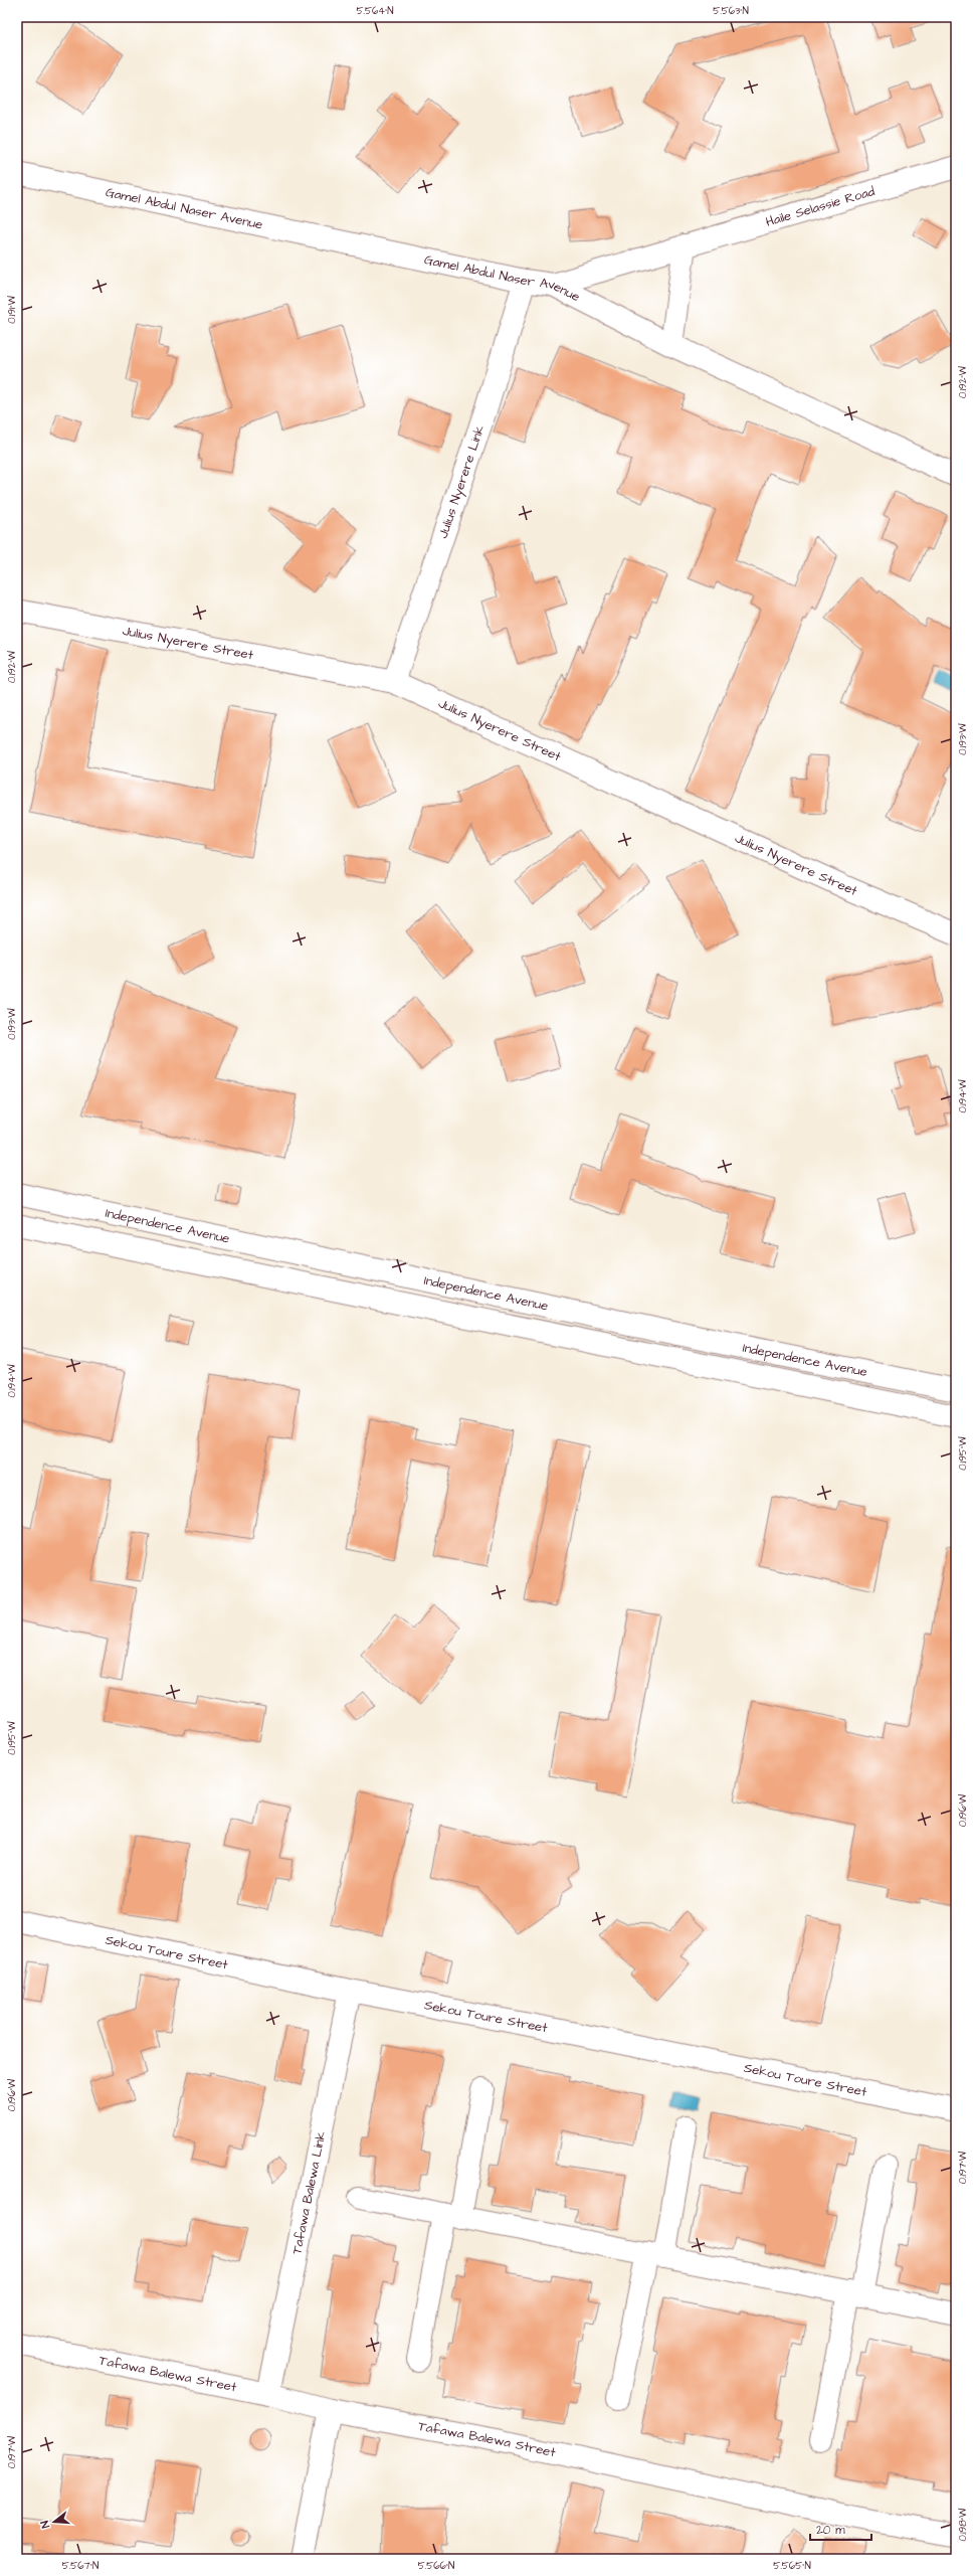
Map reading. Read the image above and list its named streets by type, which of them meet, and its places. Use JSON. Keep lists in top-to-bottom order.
{
  "streets": {
    "street": [
      "Haile Selassie Road",
      "Gamel Abdul Naser Avenue",
      "Julius Nyerere Link",
      "Julius Nyerere Street",
      "Independence Avenue",
      "Sekou Toure Street",
      "Tafawa Balewa Link",
      "Tafawa Balewa Street"
    ]
  },
  "crossings": [
    ["Haile Selassie Road", "Gamel Abdul Naser Avenue"],
    ["Gamel Abdul Naser Avenue", "Julius Nyerere Link"],
    ["Julius Nyerere Link", "Julius Nyerere Street"],
    ["Sekou Toure Street", "Tafawa Balewa Link"],
    ["Tafawa Balewa Link", "Tafawa Balewa Street"]
  ],
  "scale_bar": "20 m",
  "north": "left",
  "coordinates": [
    "5.564°N",
    "5.563°N",
    "0.191°W",
    "0.192°W",
    "0.193°W",
    "0.194°W",
    "0.195°W",
    "0.196°W",
    "0.197°W",
    "0.198°W",
    "5.567°N",
    "5.566°N",
    "5.565°N"
  ]
}
